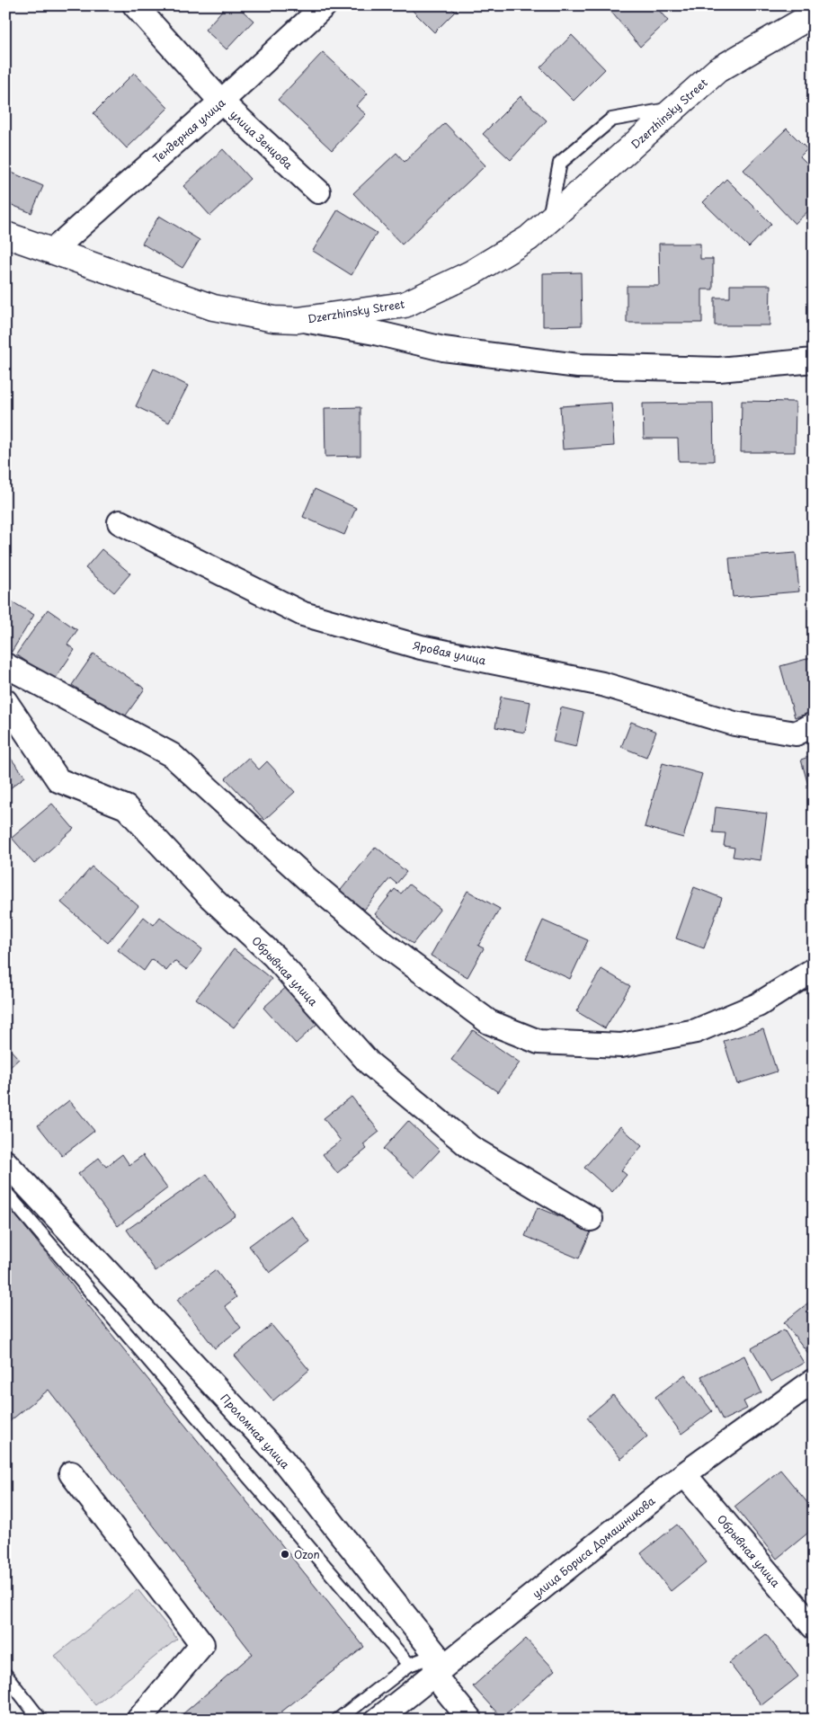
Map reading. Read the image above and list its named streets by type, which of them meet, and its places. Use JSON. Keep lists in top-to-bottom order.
{
  "streets": {
    "street": [
      "Dzerzhinsky Street",
      "Тендерная улица",
      "улица Зенцова",
      "Яровая улица",
      "Обрывная улица",
      "Проломная улица",
      "улица Бориса Домашникова"
    ]
  },
  "crossings": [
    ["Dzerzhinsky Street", "Тендерная улица"],
    ["Тендерная улица", "улица Зенцова"],
    ["Обрывная улица", "улица Бориса Домашникова"],
    ["Проломная улица", "улица Бориса Домашникова"]
  ],
  "places": ["Ozon"]
}
